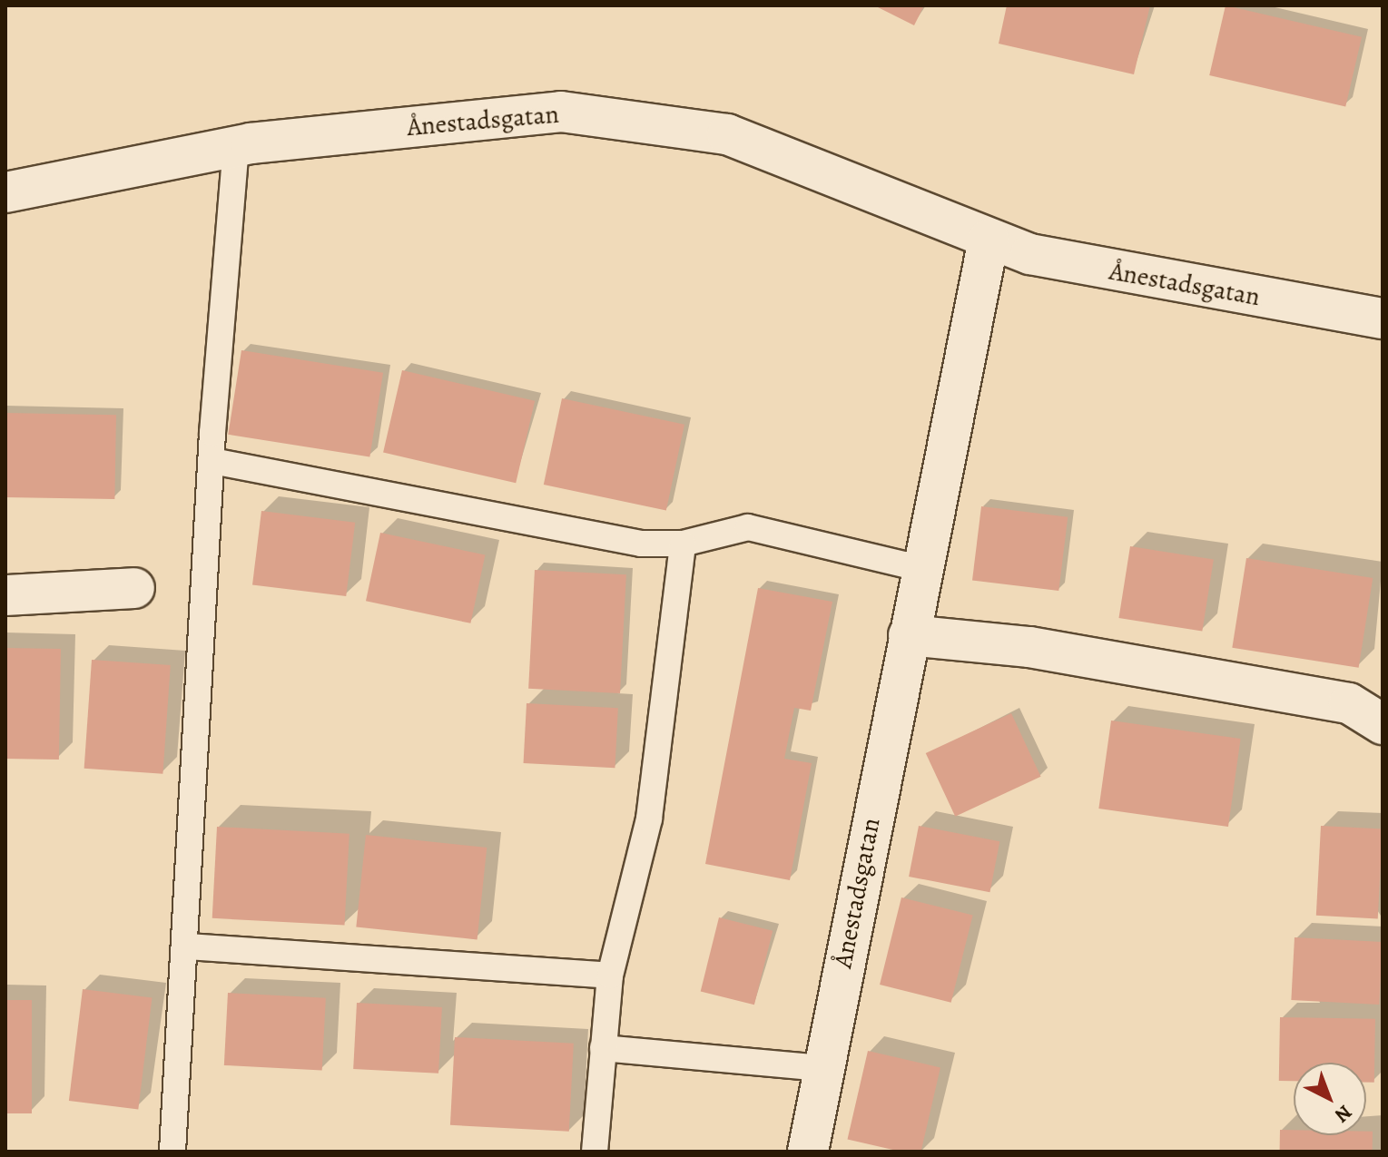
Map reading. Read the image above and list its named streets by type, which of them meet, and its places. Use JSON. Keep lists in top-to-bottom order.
{
  "streets": {
    "street": ["Ånestadsgatan"]
  },
  "north": "bottom right"
}
